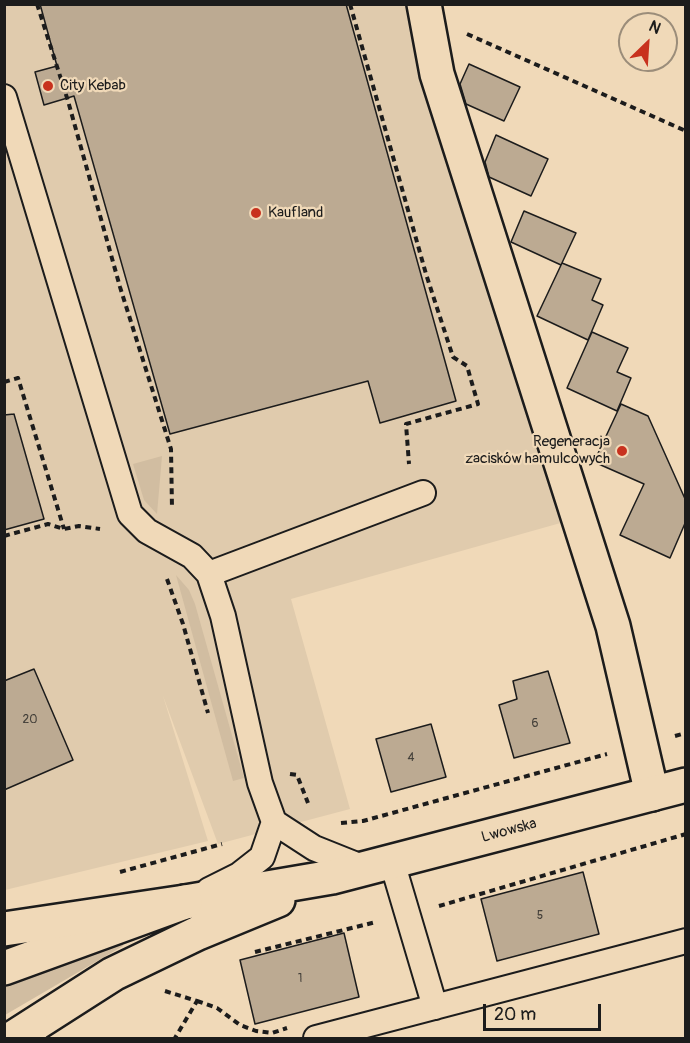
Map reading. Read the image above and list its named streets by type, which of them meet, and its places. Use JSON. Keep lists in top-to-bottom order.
{
  "streets": {
    "street": ["Lwowska"]
  },
  "places": ["City Kebab", "Kaufland", "Regeneracja zacisków hamulcowych"],
  "house_numbers": [
    "20",
    "6",
    "4",
    "5",
    "1"
  ],
  "scale_bar": "20 m",
  "north": "top right"
}
